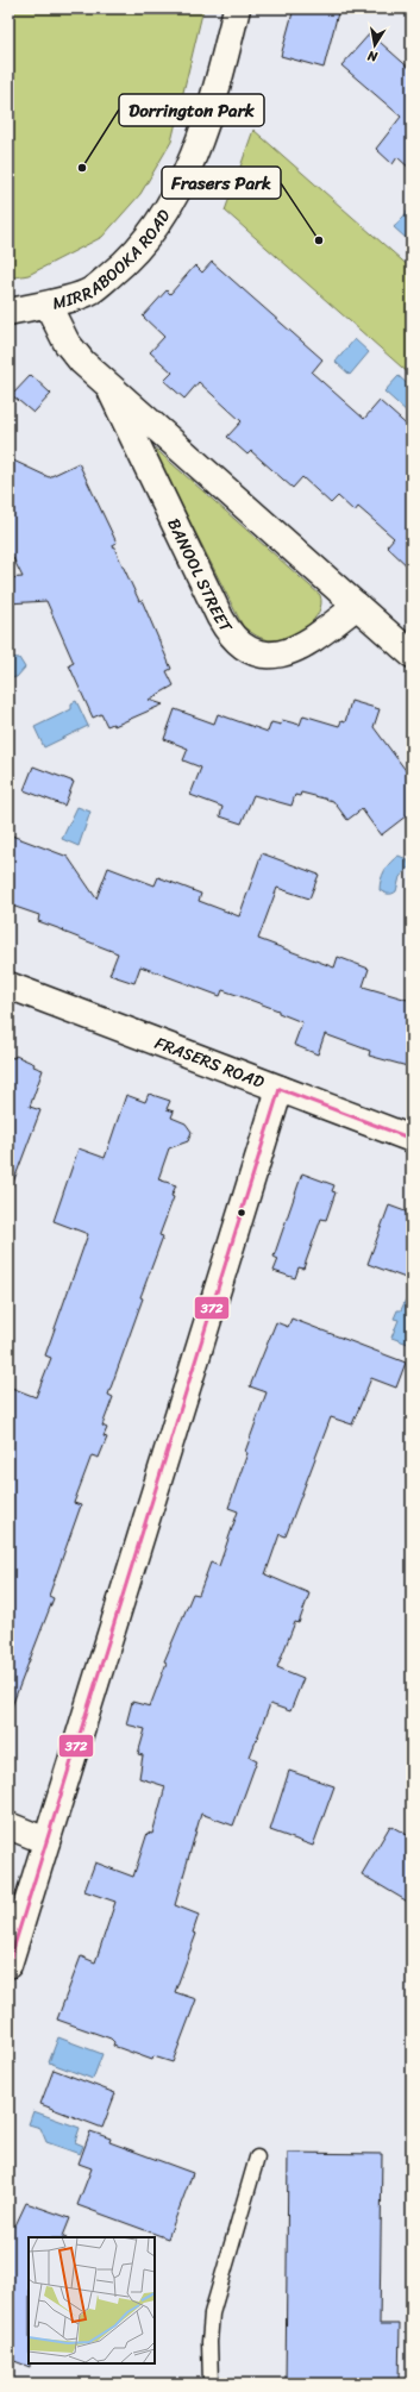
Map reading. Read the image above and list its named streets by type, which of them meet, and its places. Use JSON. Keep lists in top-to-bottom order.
{
  "streets": {
    "street": ["MIRRABOOKA ROAD", "BANOOL STREET", "FRASERS ROAD"]
  },
  "crossings": [
    ["MIRRABOOKA ROAD", "BANOOL STREET"]
  ],
  "places": ["Dorrington Park", "Frasers Park"],
  "lines": ["transit line 372"],
  "north": "bottom"
}
